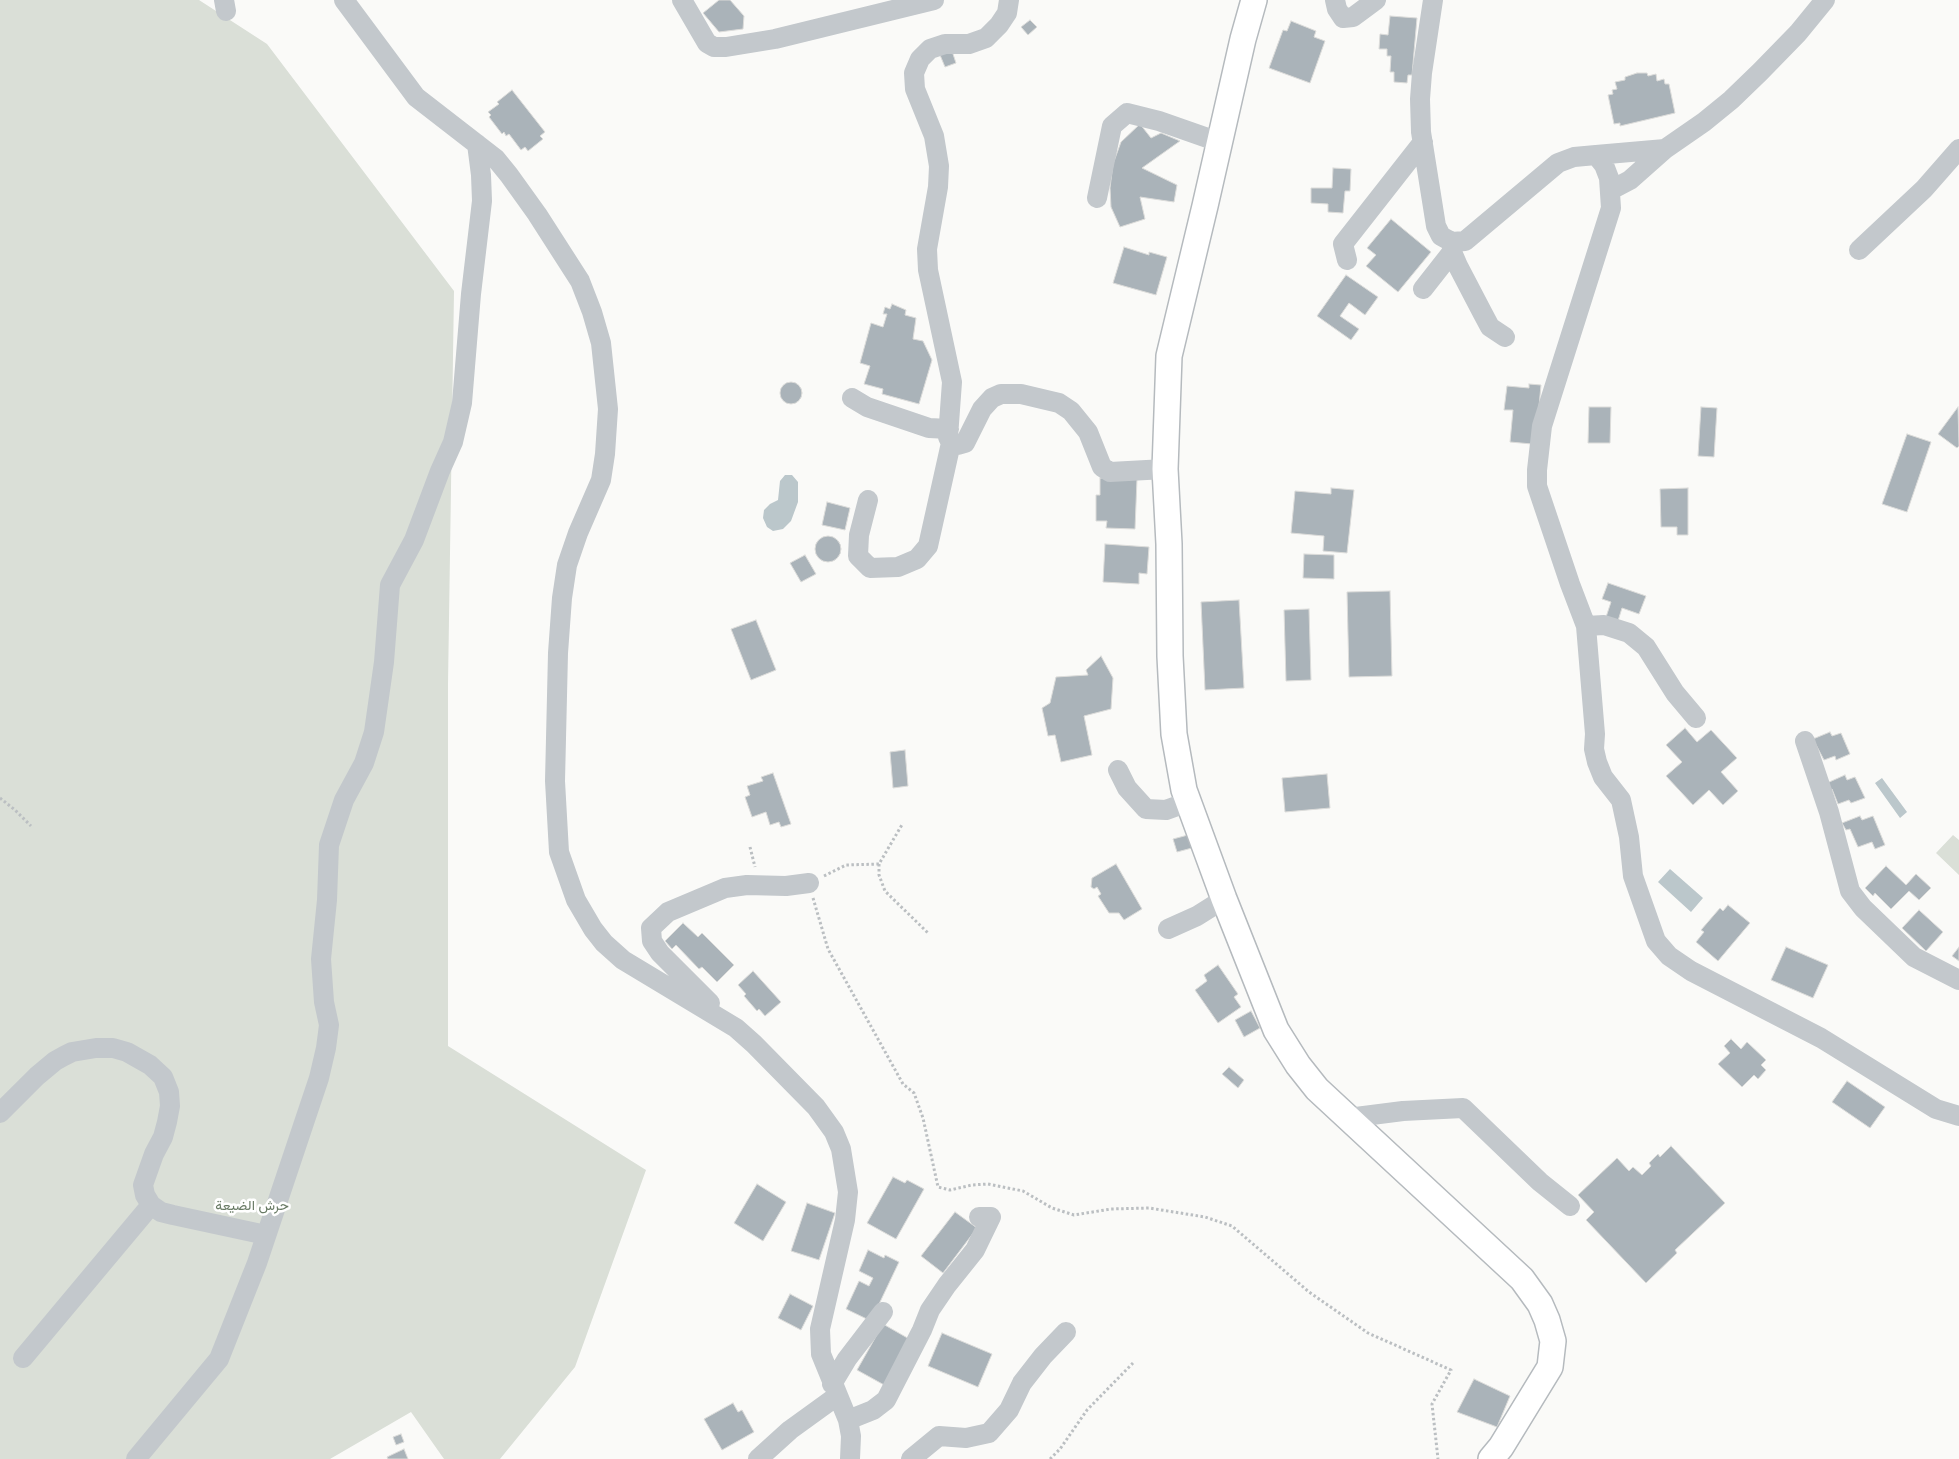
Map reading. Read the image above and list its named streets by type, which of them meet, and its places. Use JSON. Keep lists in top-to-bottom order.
{
  "parks": ["حرش الضيعة"]
}
